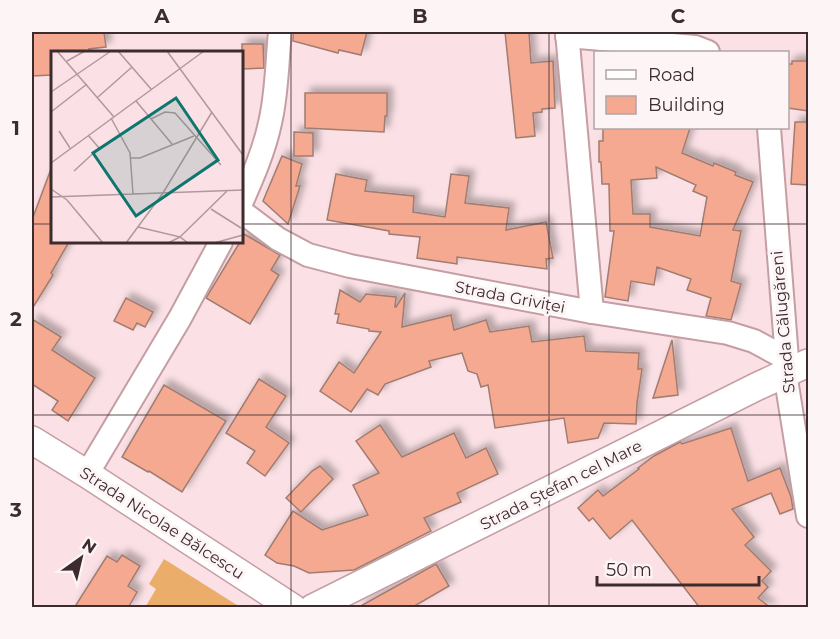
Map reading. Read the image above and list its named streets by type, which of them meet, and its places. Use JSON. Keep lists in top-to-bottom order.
{
  "streets": {
    "street": [
      "Strada Griviței",
      "Strada Călugăreni",
      "Strada Ștefan cel Mare",
      "Strada Nicolae Bălcescu"
    ]
  },
  "crossings": [
    ["Strada Griviței", "Strada Călugăreni"],
    ["Strada Griviței", "Strada Ștefan cel Mare"],
    ["Strada Călugăreni", "Strada Ștefan cel Mare"]
  ],
  "legend": ["Road", "Building"],
  "scale_bar": "50 m",
  "north": "top right",
  "grid": {
    "columns": ["A", "B", "C"],
    "rows": ["1", "2", "3"]
  }
}
